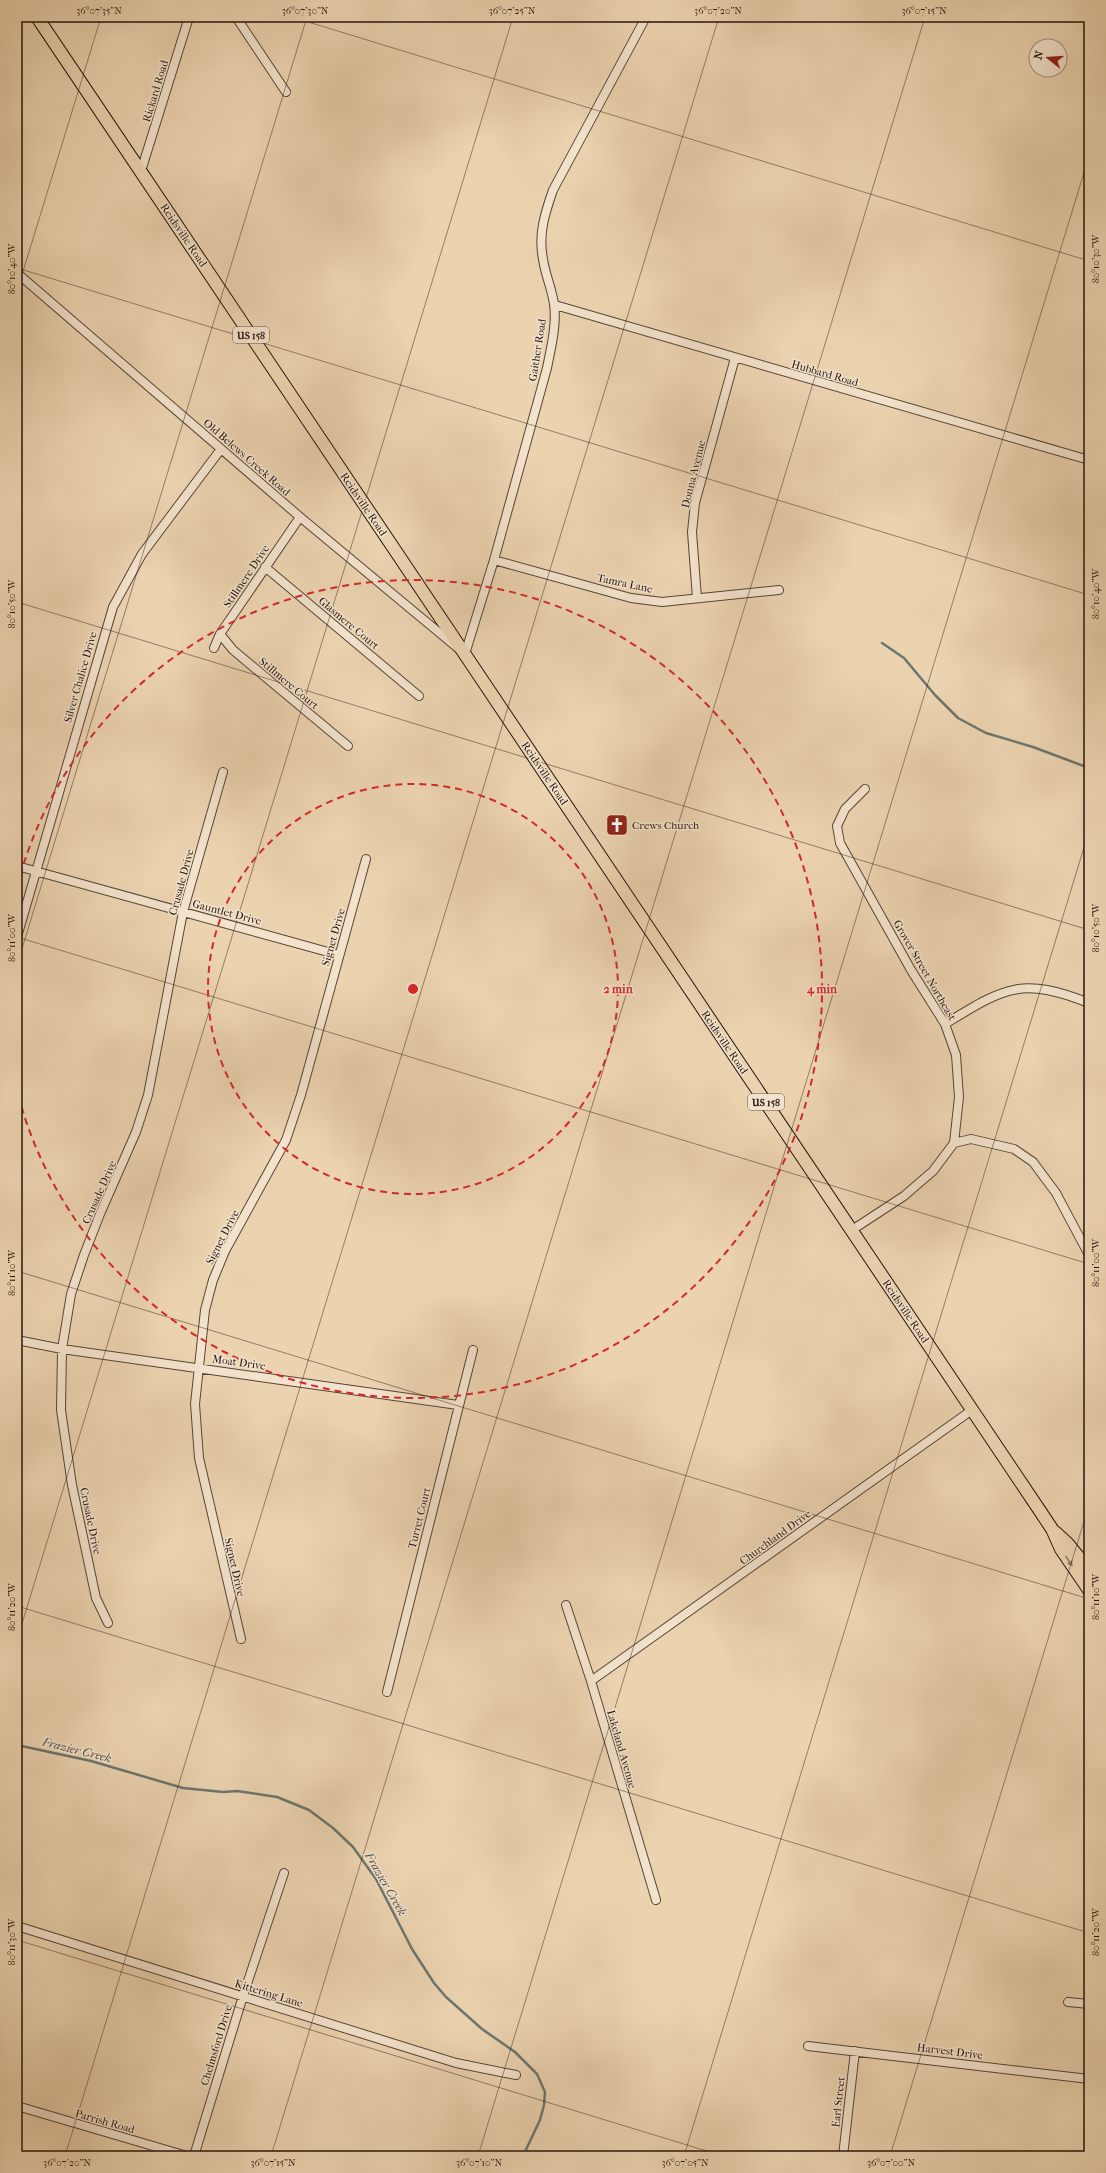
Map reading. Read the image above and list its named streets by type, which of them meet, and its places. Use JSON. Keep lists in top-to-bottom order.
{
  "streets": {
    "highway": ["Reidsville Road", "US 158"],
    "street": [
      "Rickard Road",
      "Gaither Road",
      "Hubbard Road",
      "Old Belews Creek Road",
      "Donna Avenue",
      "Stillmere Drive",
      "Tamra Lane",
      "Glasmere Court",
      "Silver Chalice Drive",
      "Stillmere Court",
      "Crusade Drive",
      "Gauntlet Drive",
      "Signet Drive",
      "Grover Street Northeast",
      "Moat Drive",
      "Turret Court",
      "Churchland Drive",
      "Lakeland Avenue",
      "Kittering Lane",
      "Chelmsford Drive",
      "Harvest Drive",
      "Earl Street",
      "Parrish Road"
    ]
  },
  "crossings": [
    ["Rickard Road", "Reidsville Road"],
    ["Reidsville Road", "Gaither Road"],
    ["Reidsville Road", "Old Belews Creek Road"],
    ["Reidsville Road", "Churchland Drive"],
    ["Gaither Road", "Hubbard Road"],
    ["Gaither Road", "Old Belews Creek Road"],
    ["Gaither Road", "Tamra Lane"],
    ["Hubbard Road", "Donna Avenue"],
    ["Old Belews Creek Road", "Stillmere Drive"],
    ["Old Belews Creek Road", "Silver Chalice Drive"],
    ["Donna Avenue", "Tamra Lane"],
    ["Stillmere Drive", "Glasmere Court"],
    ["Stillmere Drive", "Stillmere Court"],
    ["Silver Chalice Drive", "Gauntlet Drive"],
    ["Crusade Drive", "Gauntlet Drive"],
    ["Crusade Drive", "Moat Drive"],
    ["Gauntlet Drive", "Signet Drive"],
    ["Signet Drive", "Moat Drive"],
    ["Moat Drive", "Turret Court"],
    ["Churchland Drive", "Lakeland Avenue"],
    ["Kittering Lane", "Chelmsford Drive"],
    ["Harvest Drive", "Earl Street"]
  ],
  "water": ["Frazier Creek"],
  "places": {
    "church": ["Crews Church"]
  },
  "north": "left",
  "coordinates": [
    "36°07'35\"N",
    "36°07'30\"N",
    "36°07'25\"N",
    "36°07'20\"N",
    "36°07'15\"N",
    "80°10'30\"W",
    "80°10'40\"W",
    "80°10'50\"W",
    "80°11'00\"W",
    "80°11'10\"W",
    "80°11'20\"W",
    "80°11'30\"W",
    "36°07'10\"N",
    "36°07'05\"N",
    "36°07'00\"N"
  ],
  "rings": ["2 min", "4 min"]
}
